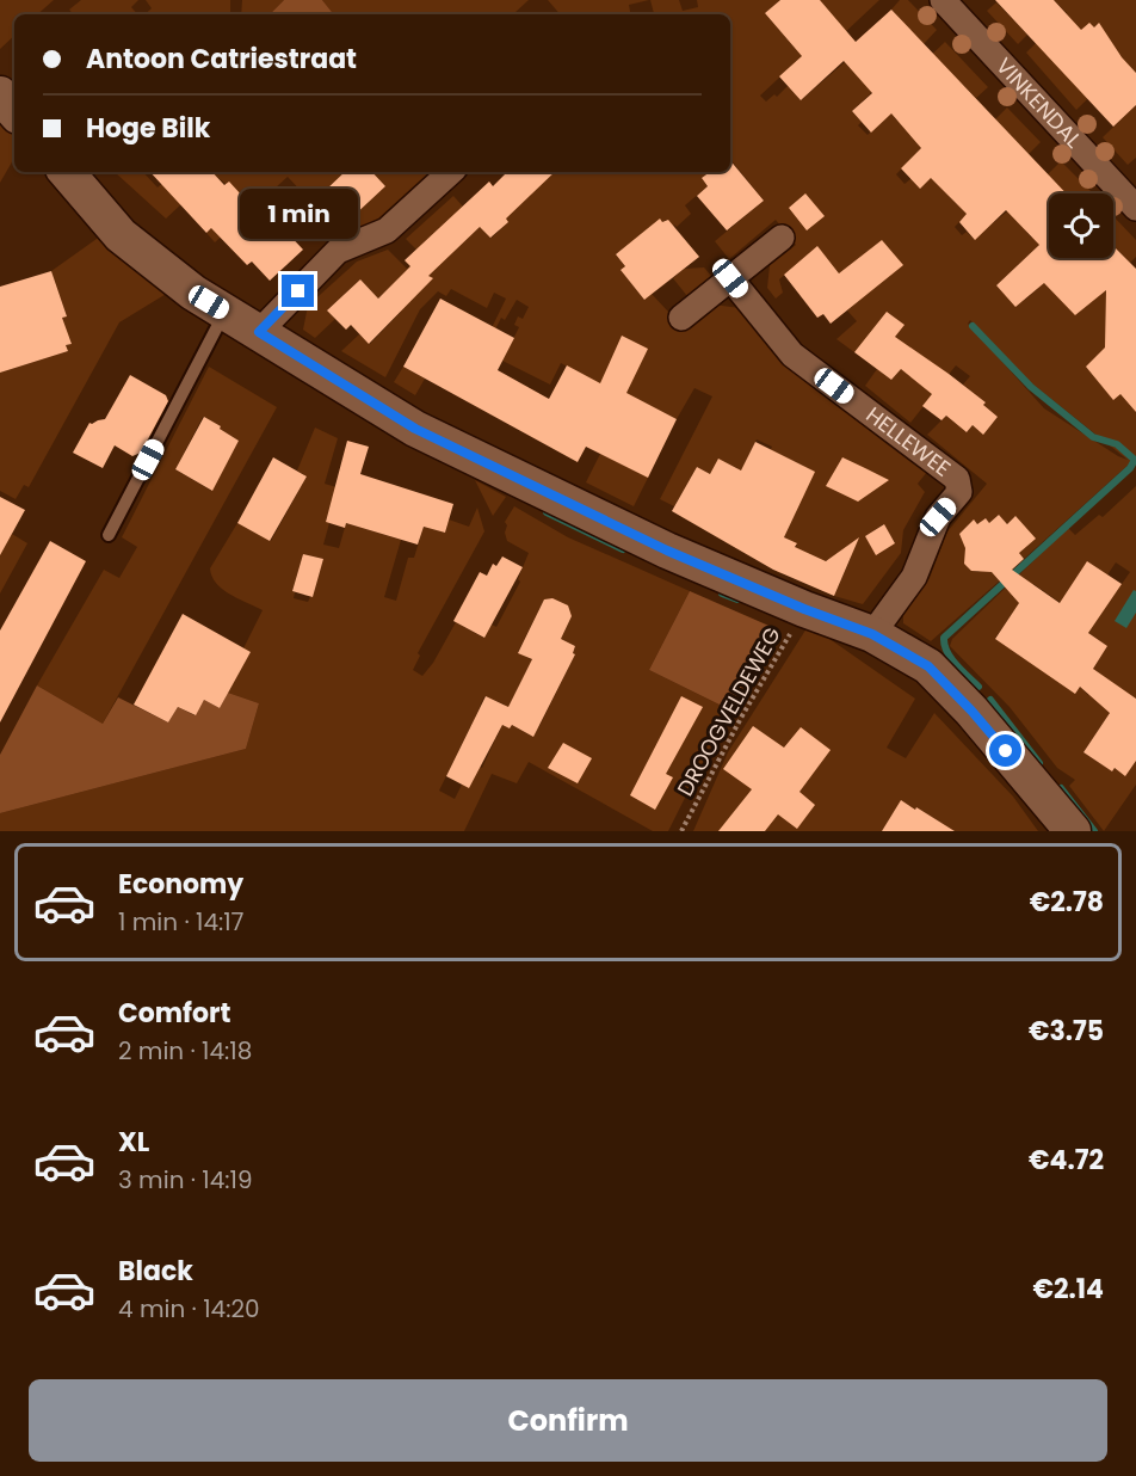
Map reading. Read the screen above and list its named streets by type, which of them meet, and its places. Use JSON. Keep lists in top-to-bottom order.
{
  "streets": {
    "street": ["VINKENDAL", "HELLEWEE"],
    "path": ["DROOGVELDEWEG"]
  },
  "page": {
    "banner": ["Antoon Catriestraat", "Hoge Bilk"],
    "bubble": "1 min",
    "list": [
      {
        "name": "Economy",
        "note": "1 min · 14:17",
        "value": "€2.78"
      },
      {
        "name": "Comfort",
        "note": "2 min · 14:18",
        "value": "€3.75"
      },
      {
        "name": "XL",
        "note": "3 min · 14:19",
        "value": "€4.72"
      },
      {
        "name": "Black",
        "note": "4 min · 14:20",
        "value": "€2.14"
      }
    ],
    "buttons": "Confirm"
  }
}
